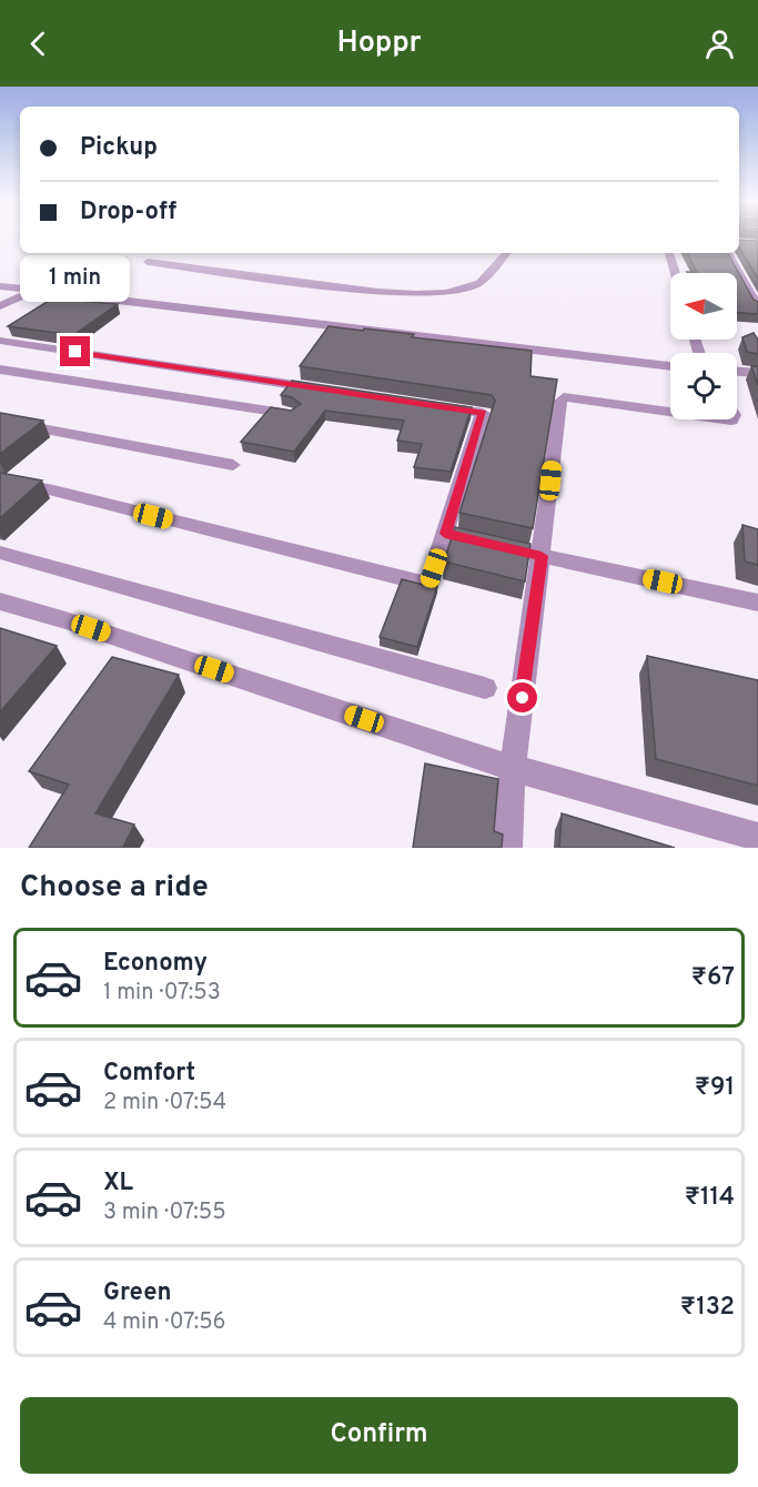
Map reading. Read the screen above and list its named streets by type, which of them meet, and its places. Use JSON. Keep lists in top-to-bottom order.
{
  "north": "left",
  "page": {
    "header": "Hoppr",
    "banner": ["Pickup", "Drop-off"],
    "bubble": "1 min",
    "heading": "Choose a ride",
    "list": [
      {
        "name": "Economy",
        "note": "1 min · 07:53",
        "value": "₹67"
      },
      {
        "name": "Comfort",
        "note": "2 min · 07:54",
        "value": "₹91"
      },
      {
        "name": "XL",
        "note": "3 min · 07:55",
        "value": "₹114"
      },
      {
        "name": "Green",
        "note": "4 min · 07:56",
        "value": "₹132"
      }
    ],
    "buttons": "Confirm"
  }
}
